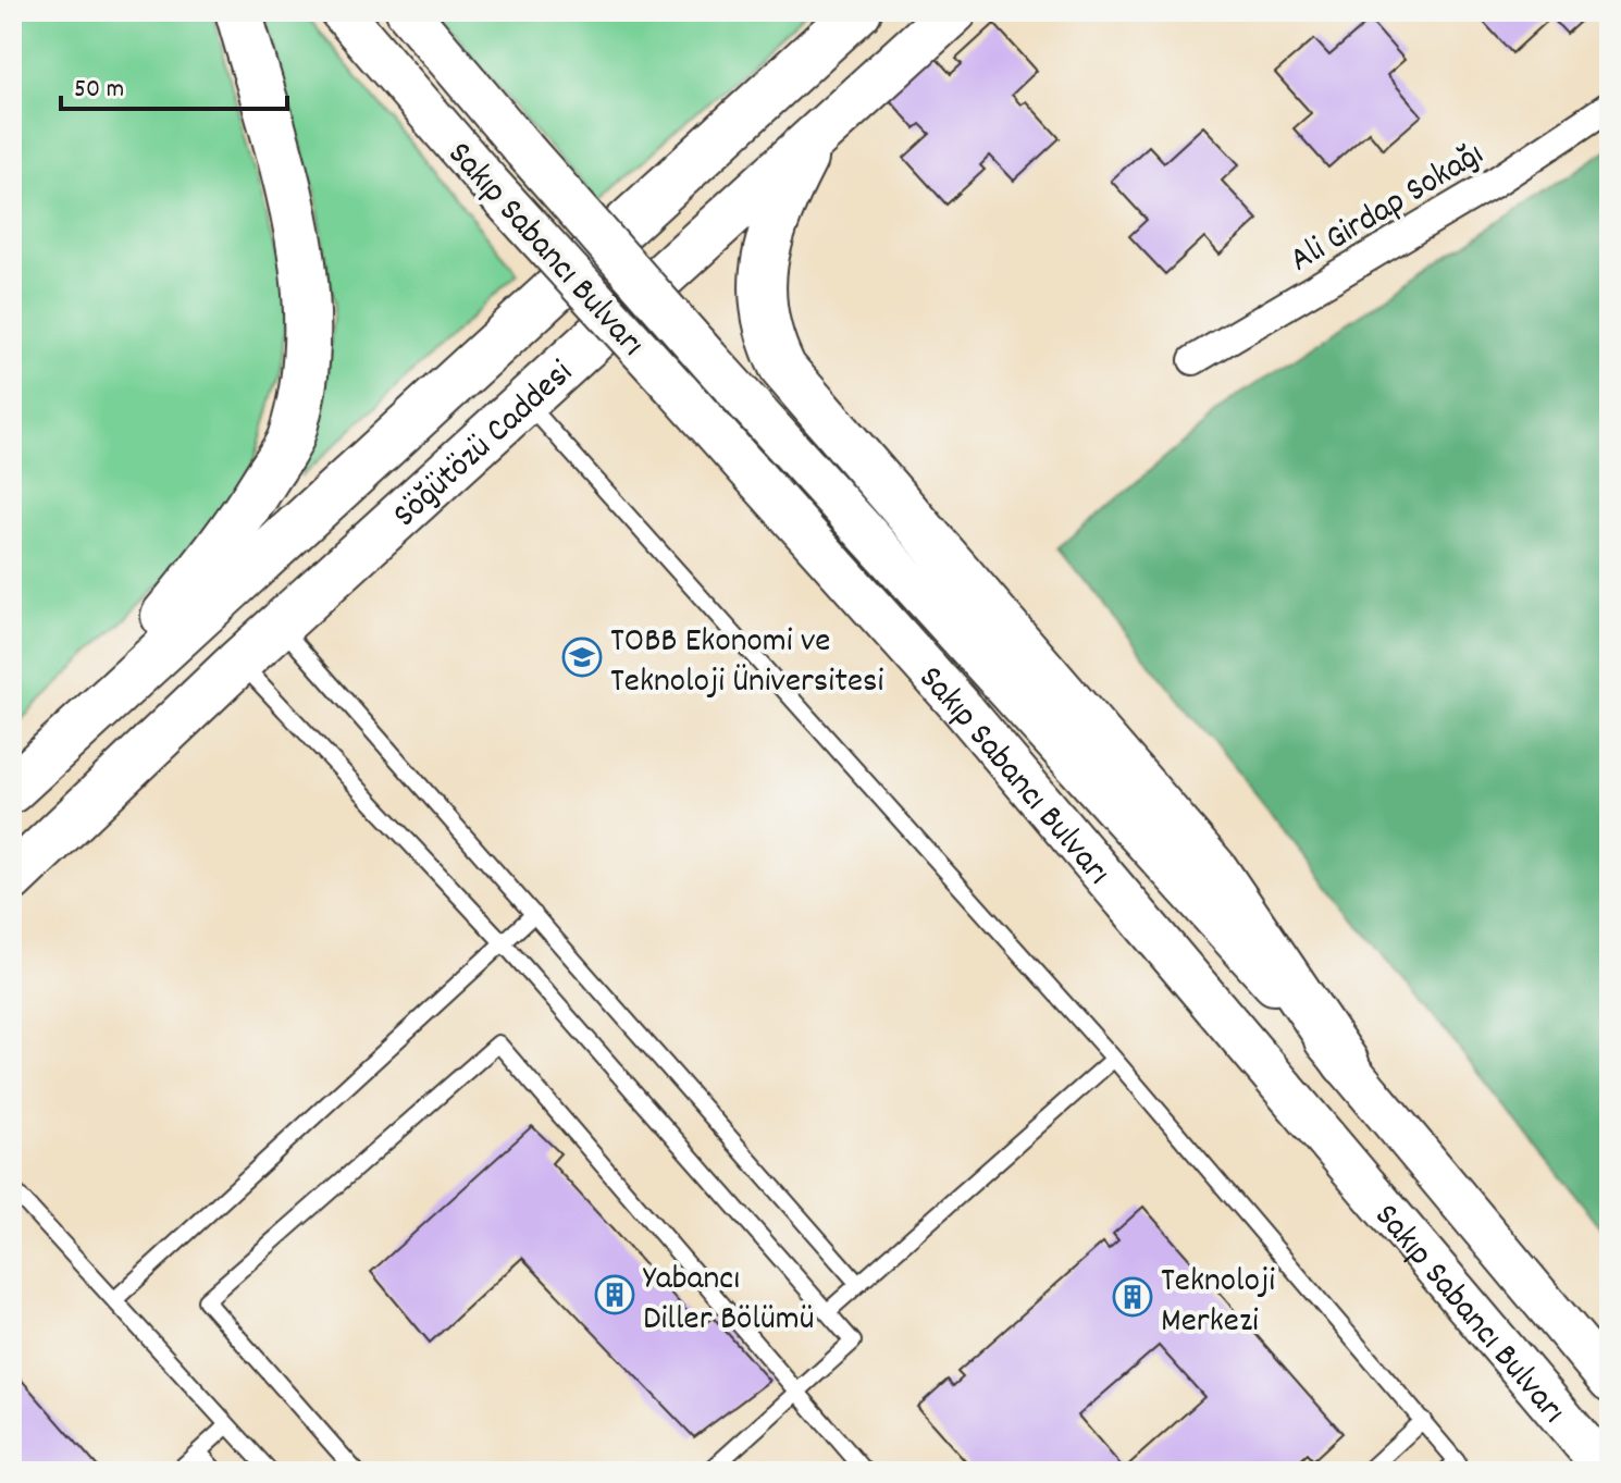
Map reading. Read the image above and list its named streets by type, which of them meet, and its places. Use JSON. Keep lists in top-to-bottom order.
{
  "streets": {
    "main road": ["Sakıp Sabancı Bulvarı", "Söğütözü Caddesi"],
    "street": ["Ali Girdap Sokağı"]
  },
  "places": {
    "school or university": ["TOBB Ekonomi ve Teknoloji Üniversitesi"],
    "building": ["Yabancı Diller Bölümü", "Teknoloji Merkezi"]
  },
  "scale_bar": "50 m"
}
